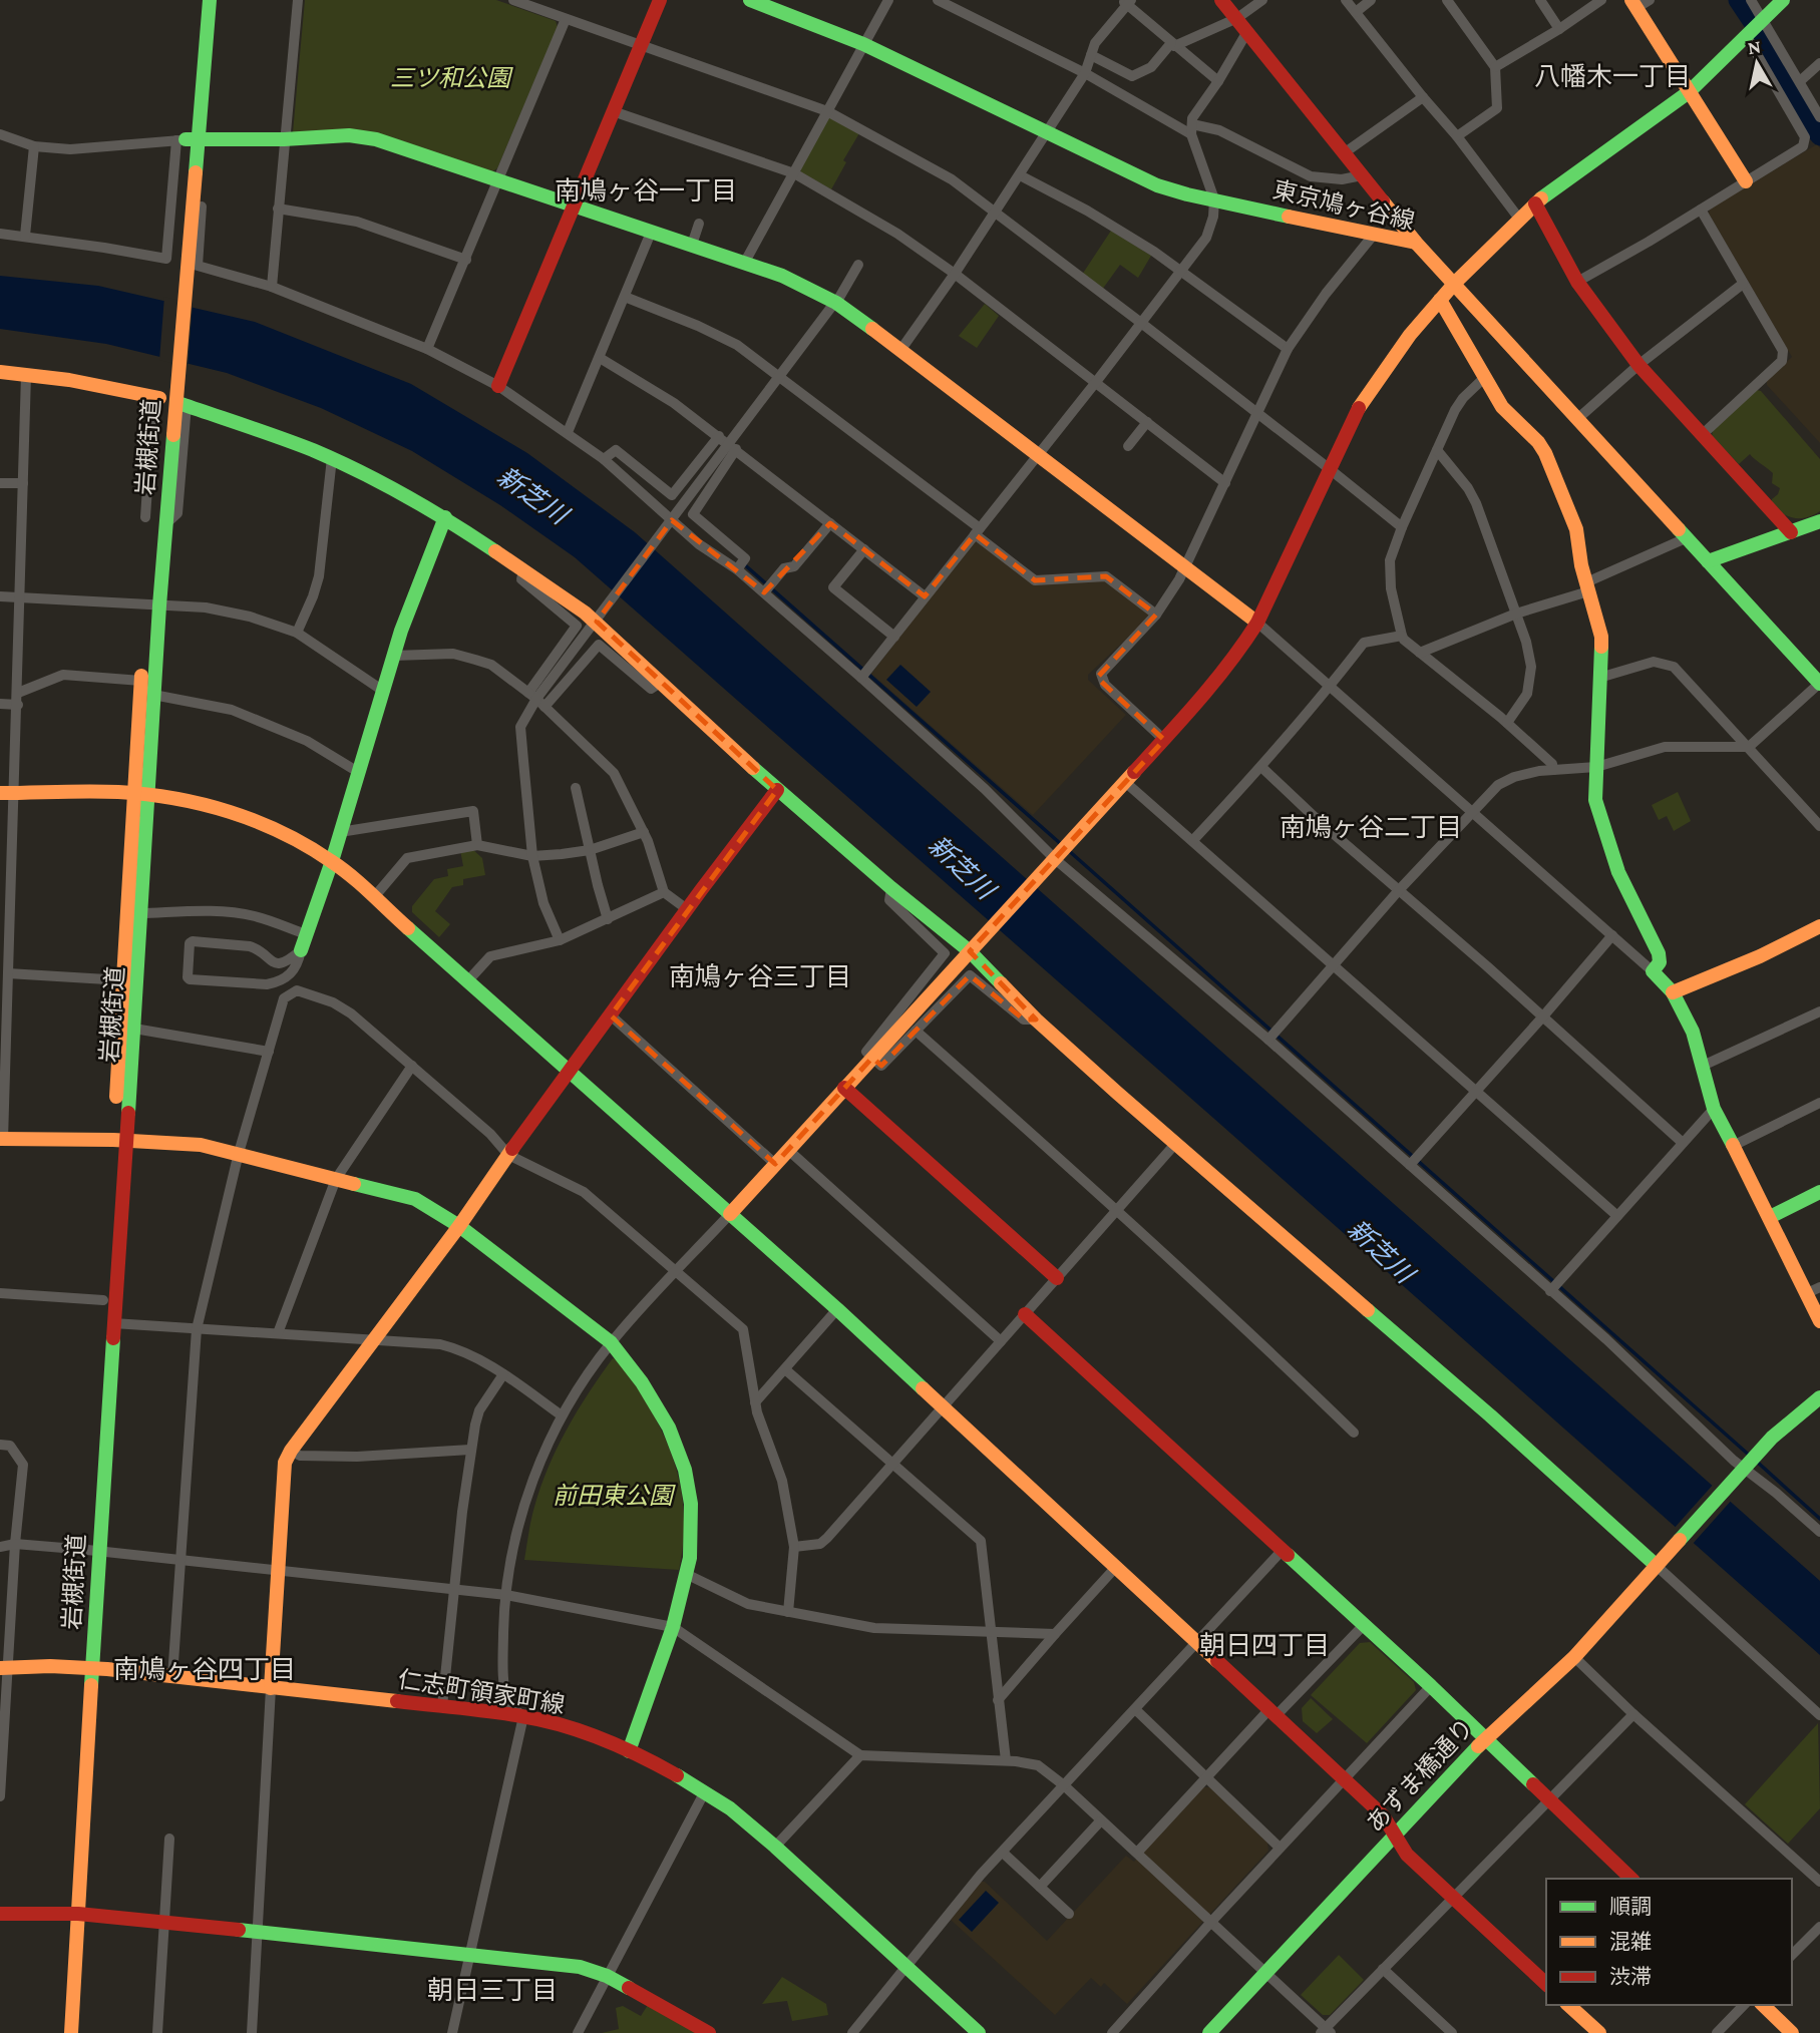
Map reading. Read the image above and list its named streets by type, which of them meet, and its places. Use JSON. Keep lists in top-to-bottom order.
{
  "streets": {
    "main road": [
      "東京鳩ヶ谷線",
      "岩槻街道",
      "仁志町領家町線",
      "あずま橋通り"
    ]
  },
  "crossings": [
    ["岩槻街道", "仁志町領家町線"]
  ],
  "districts": [
    "八幡木一丁目",
    "南鳩ヶ谷一丁目",
    "南鳩ヶ谷二丁目",
    "南鳩ヶ谷三丁目",
    "朝日四丁目",
    "南鳩ヶ谷四丁目",
    "朝日三丁目"
  ],
  "water": ["新芝川"],
  "parks": ["三ツ和公園", "前田東公園"],
  "legend": ["順調", "混雑", "渋滞"],
  "north": "top"
}
